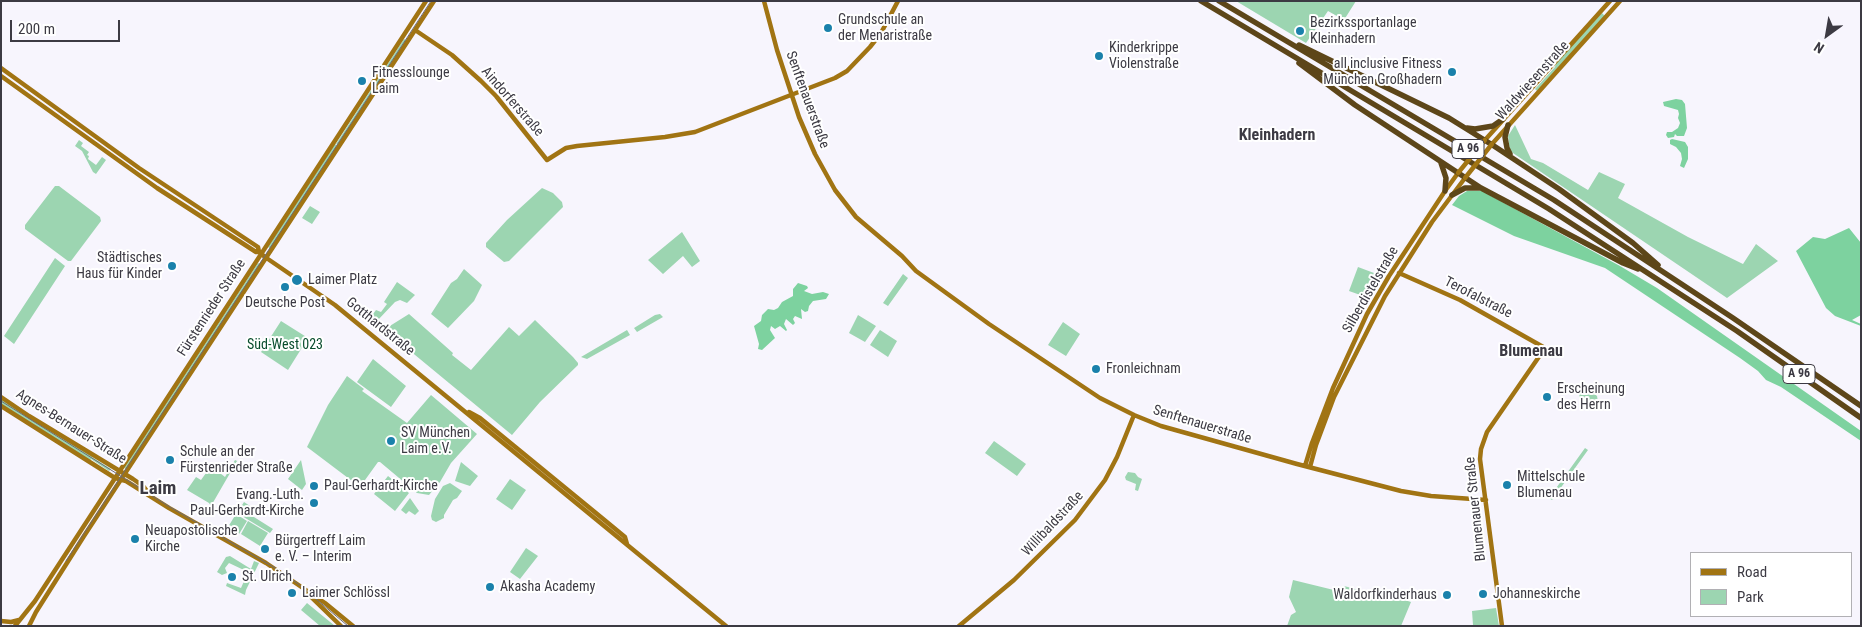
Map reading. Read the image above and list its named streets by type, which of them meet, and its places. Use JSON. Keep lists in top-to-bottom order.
{
  "streets": {
    "highway": ["A 96"],
    "street": [
      "Waldwiesenstraße",
      "Senftenauerstraße",
      "Aindorferstraße",
      "Silberdistelstraße",
      "Terofalstraße",
      "Fürstenrieder Straße",
      "Gotthardstraße",
      "Agnes-Bernauer-Straße",
      "Blumenauer Straße",
      "Willibaldstraße"
    ]
  },
  "crossings": [
    ["Waldwiesenstraße", "Silberdistelstraße"],
    ["Senftenauerstraße", "Aindorferstraße"],
    ["Senftenauerstraße", "Silberdistelstraße"],
    ["Senftenauerstraße", "Blumenauer Straße"],
    ["Senftenauerstraße", "Willibaldstraße"],
    ["Aindorferstraße", "Fürstenrieder Straße"],
    ["Silberdistelstraße", "Terofalstraße"],
    ["Terofalstraße", "Blumenauer Straße"],
    ["Fürstenrieder Straße", "Gotthardstraße"],
    ["Fürstenrieder Straße", "Agnes-Bernauer-Straße"]
  ],
  "districts": ["Kleinhadern", "Blumenau", "Laim"],
  "parks": ["Süd-West 023"],
  "places": [
    "Grundschule an der Menaristraße",
    "Bezirkssportanlage Kleinhadern",
    "Kinderkrippe Violenstraße",
    "all inclusive Fitness München Großhadern",
    "Fitnesslounge Laim",
    "Städtisches Haus für Kinder",
    "Laimer Platz",
    "Deutsche Post",
    "Fronleichnam",
    "Erscheinung des Herrn",
    "SV München Laim e.V.",
    "Schule an der Fürstenrieder Straße",
    "Mittelschule Blumenau",
    "Paul-Gerhardt-Kirche",
    "Evang.-Luth. Paul-Gerhardt-Kirche",
    "Neuapostolische Kirche",
    "Bürgertreff Laim e. V. – Interim",
    "St. Ulrich",
    "Akasha Academy",
    "Laimer Schlössl",
    "Johanneskirche",
    "Waldorfkinderhaus"
  ],
  "legend": ["Road", "Park"],
  "scale_bar": "200 m",
  "north": "bottom left"
}
